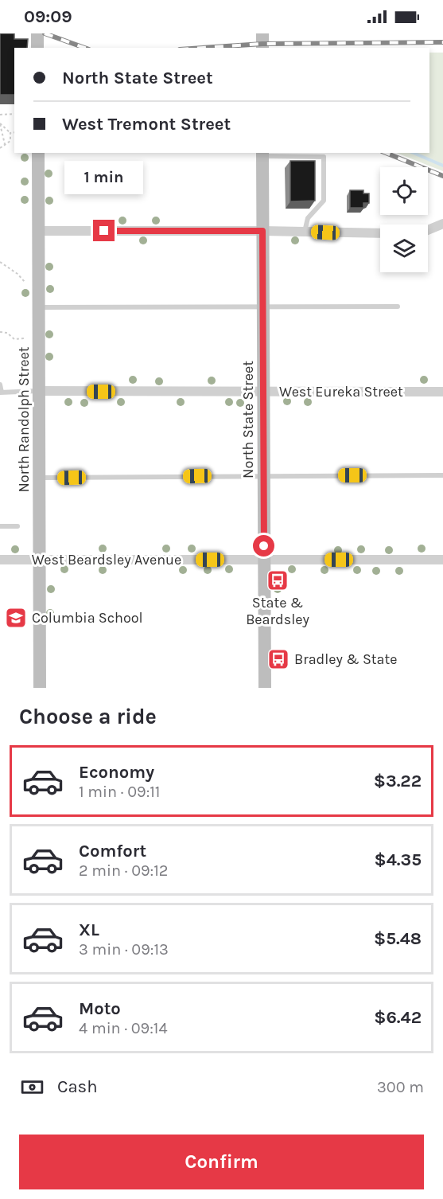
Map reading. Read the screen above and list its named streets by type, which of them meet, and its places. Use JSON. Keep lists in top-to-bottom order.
{
  "streets": {
    "main road": ["North Randolph Street", "North State Street"],
    "street": ["West Eureka Street", "West Beardsley Avenue"]
  },
  "crossings": [
    ["West Eureka Street", "North Randolph Street"],
    ["West Eureka Street", "North State Street"],
    ["North Randolph Street", "West Beardsley Avenue"],
    ["North State Street", "West Beardsley Avenue"]
  ],
  "places": {
    "bus stop": ["State & Beardsley", "Bradley & State"],
    "school or university": ["Columbia School"]
  },
  "page": {
    "status": "09:09",
    "banner": ["North State Street", "West Tremont Street"],
    "bubble": "1 min",
    "heading": "Choose a ride",
    "list": [
      {
        "name": "Economy",
        "note": "1 min · 09:11",
        "value": "$3.22"
      },
      {
        "name": "Comfort",
        "note": "2 min · 09:12",
        "value": "$4.35"
      },
      {
        "name": "XL",
        "note": "3 min · 09:13",
        "value": "$5.48"
      },
      {
        "name": "Moto",
        "note": "4 min · 09:14",
        "value": "$6.42"
      }
    ],
    "pay": ["Cash", "300 m"],
    "buttons": "Confirm"
  }
}
